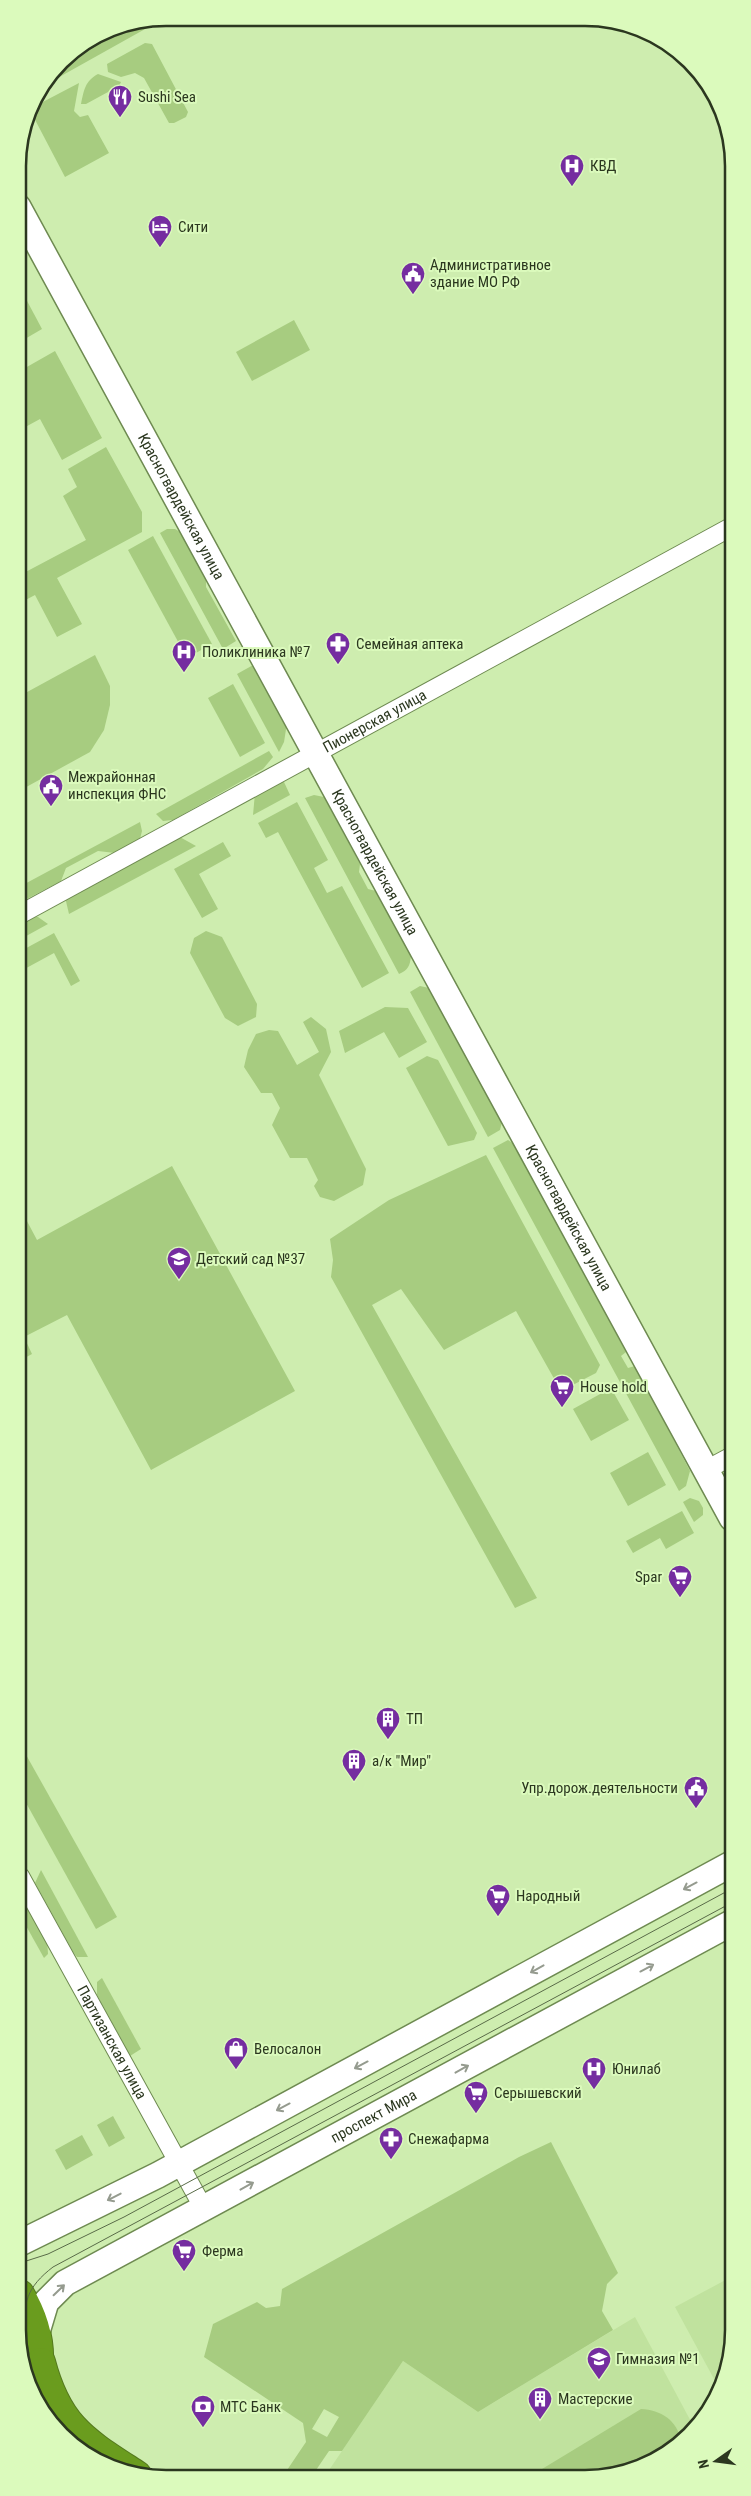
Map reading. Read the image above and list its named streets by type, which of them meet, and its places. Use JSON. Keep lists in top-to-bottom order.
{
  "streets": {
    "main road": ["Красногвардейская улица", "проспект Мира"],
    "street": ["Пионерская улица", "Партизанская улица"]
  },
  "crossings": [
    ["Красногвардейская улица", "Пионерская улица"],
    ["Партизанская улица", "проспект Мира"]
  ],
  "places": {
    "restaurant": ["Sushi Sea"],
    "hospital": ["КВД", "Поликлиника №7", "Юнилаб"],
    "hotel": ["Сити"],
    "public building": ["Административное здание МО РФ", "Межрайонная инспекция ФНС", "Упр.дорож.деятельности"],
    "pharmacy": ["Семейная аптека", "Снежафарма"],
    "school or university": ["Детский сад №37", "Гимназия №1"],
    "supermarket": [
      "House hold",
      "Spar",
      "Народный",
      "Серышевский",
      "Ферма"
    ],
    "building": ["ТП", "а/к \"Мир\"", "Мастерские"],
    "shop": ["Велосалон"],
    "bank": ["МТС Банк"]
  },
  "north": "left"
}
